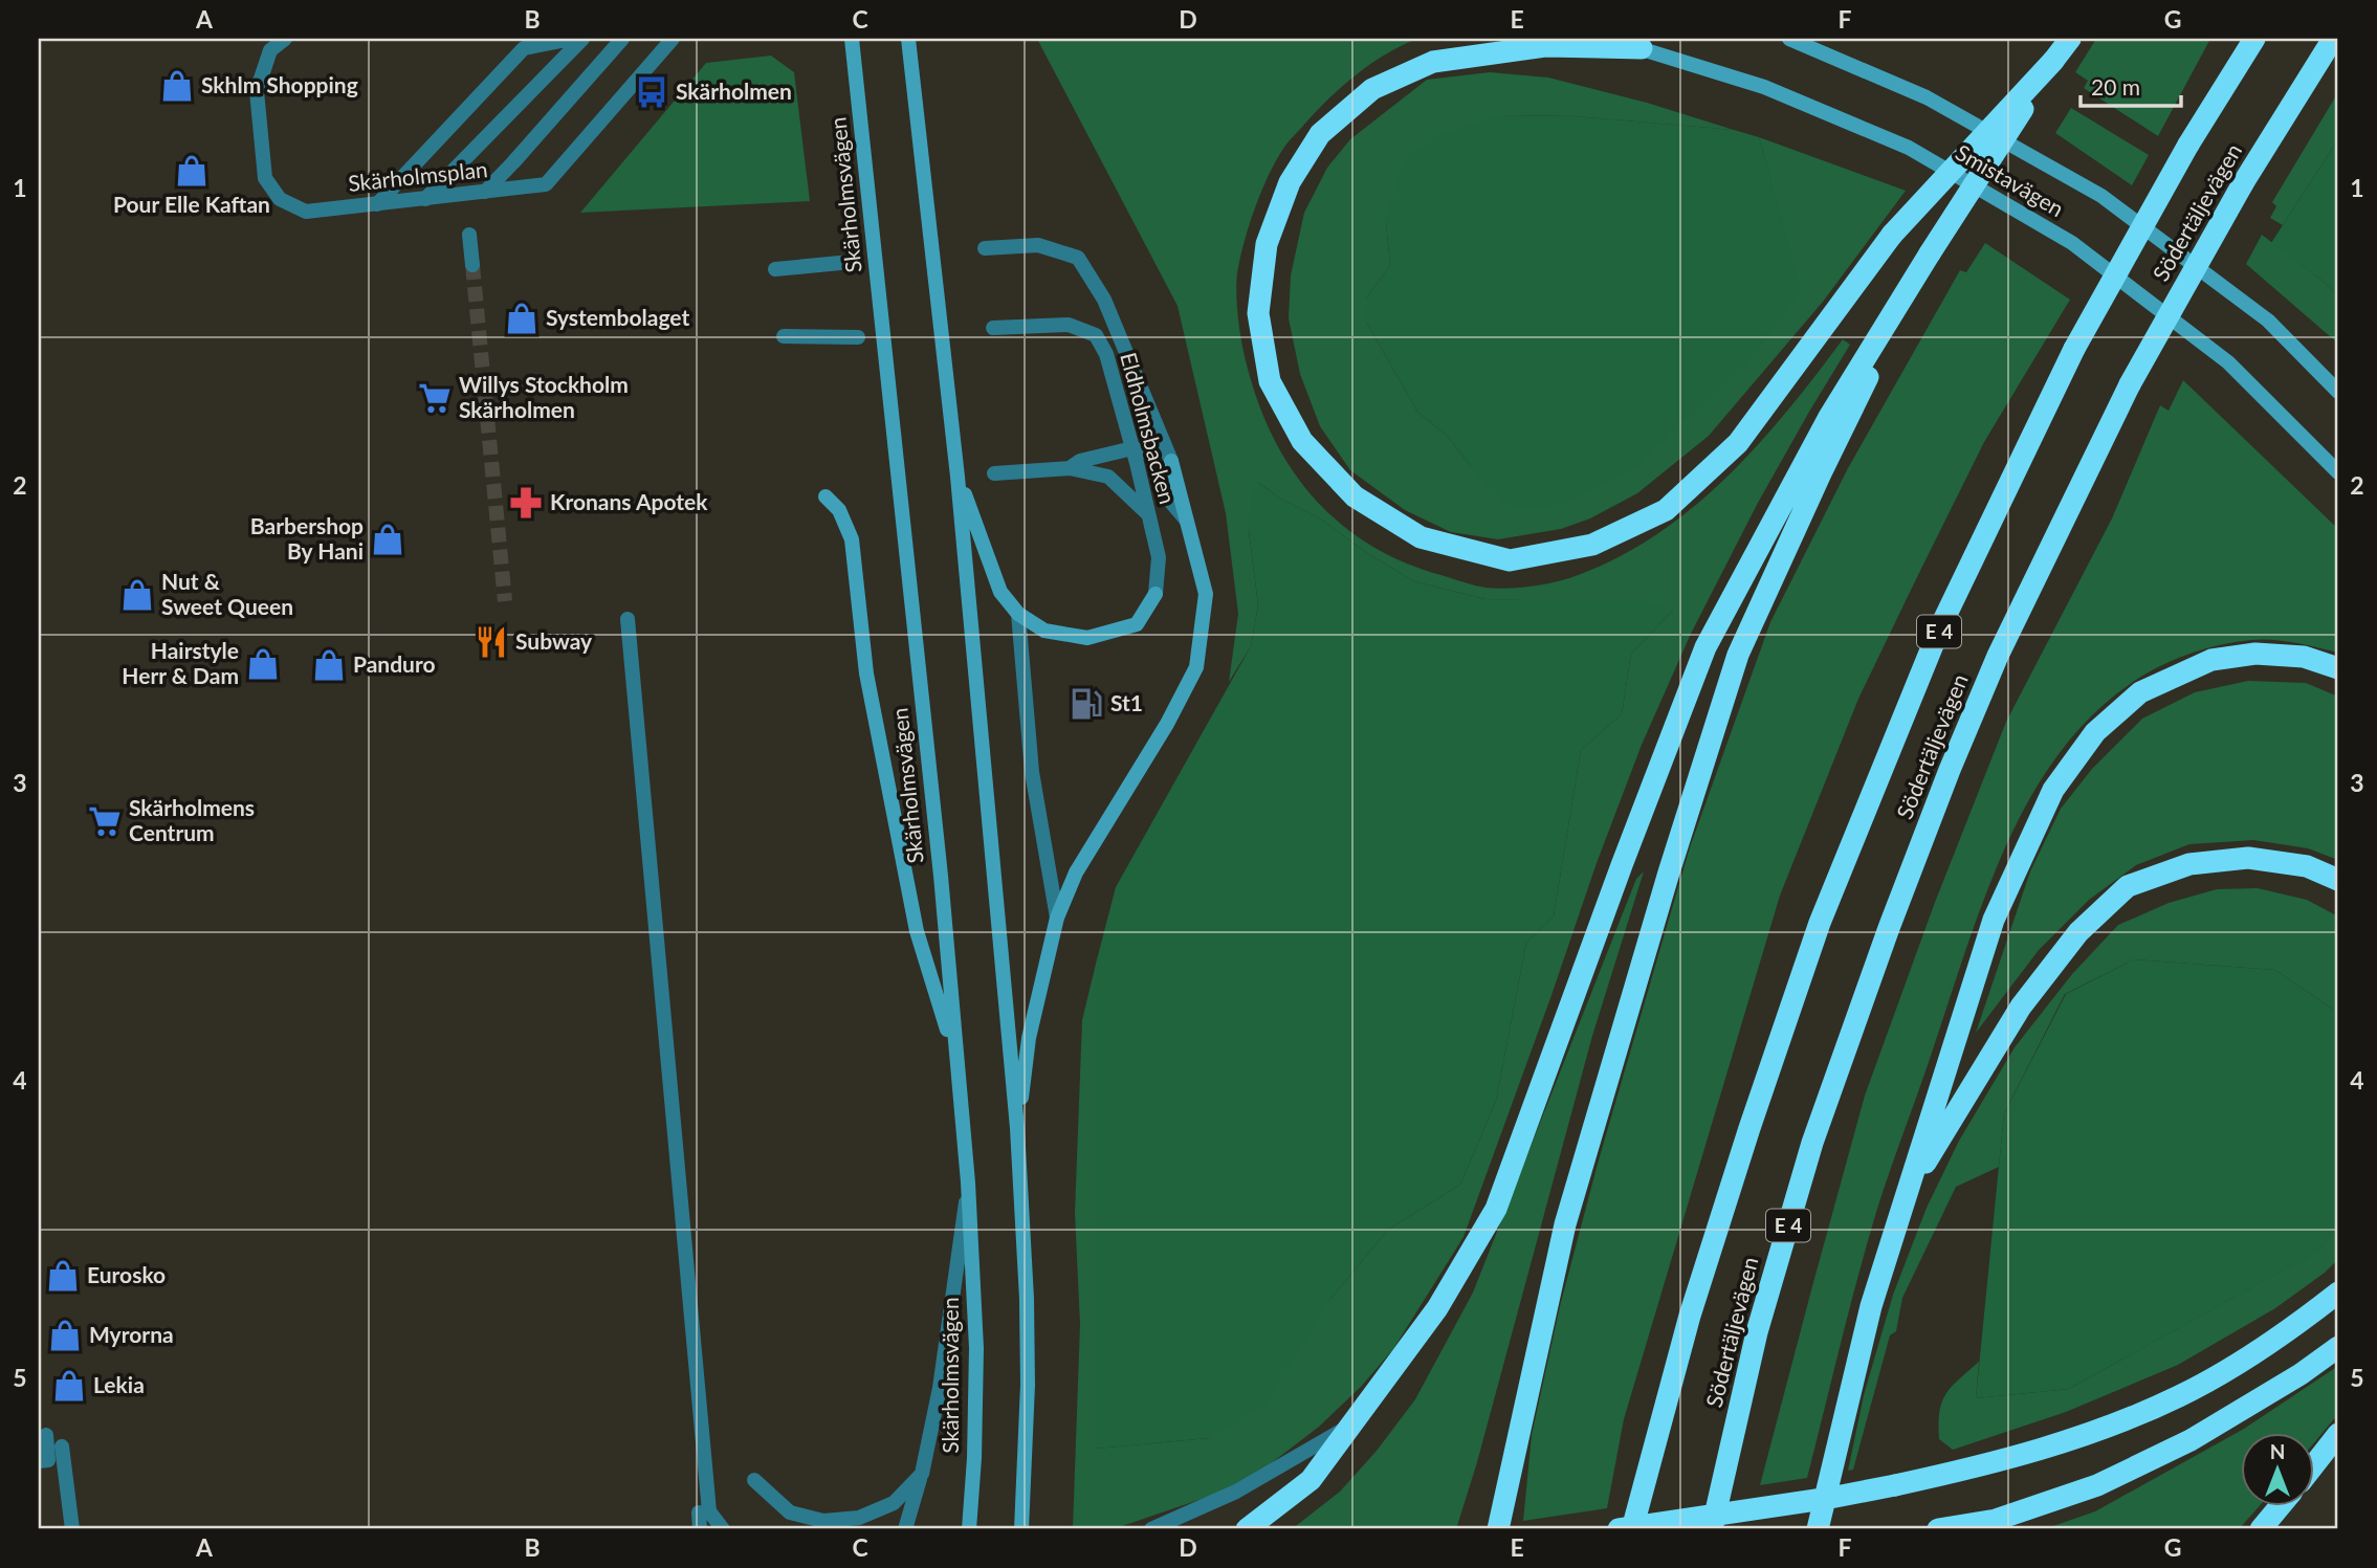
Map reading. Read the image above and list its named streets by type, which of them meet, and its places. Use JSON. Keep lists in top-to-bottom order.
{
  "streets": {
    "highway": ["Södertäljevägen", "E 4"],
    "main road": ["Smistavägen", "Skärholmsvägen"],
    "street": ["Skärholmsplan", "Eldholmsbacken"]
  },
  "places": {
    "shop": [
      "Skhlm Shopping",
      "Pour Elle Kaftan",
      "Systembolaget",
      "Barbershop By Hani",
      "Nut & Sweet Queen",
      "Hairstyle Herr & Dam",
      "Panduro",
      "Eurosko",
      "Myrorna",
      "Lekia"
    ],
    "bus stop": ["Skärholmen"],
    "supermarket": ["Willys Stockholm Skärholmen", "Skärholmens Centrum"],
    "pharmacy": ["Kronans Apotek"],
    "restaurant": ["Subway"],
    "fuel station": ["St1"]
  },
  "scale_bar": "20 m",
  "north": "top",
  "grid": {
    "columns": [
      "A",
      "B",
      "C",
      "D",
      "E",
      "F",
      "G"
    ],
    "rows": [
      "1",
      "2",
      "3",
      "4",
      "5"
    ]
  }
}
